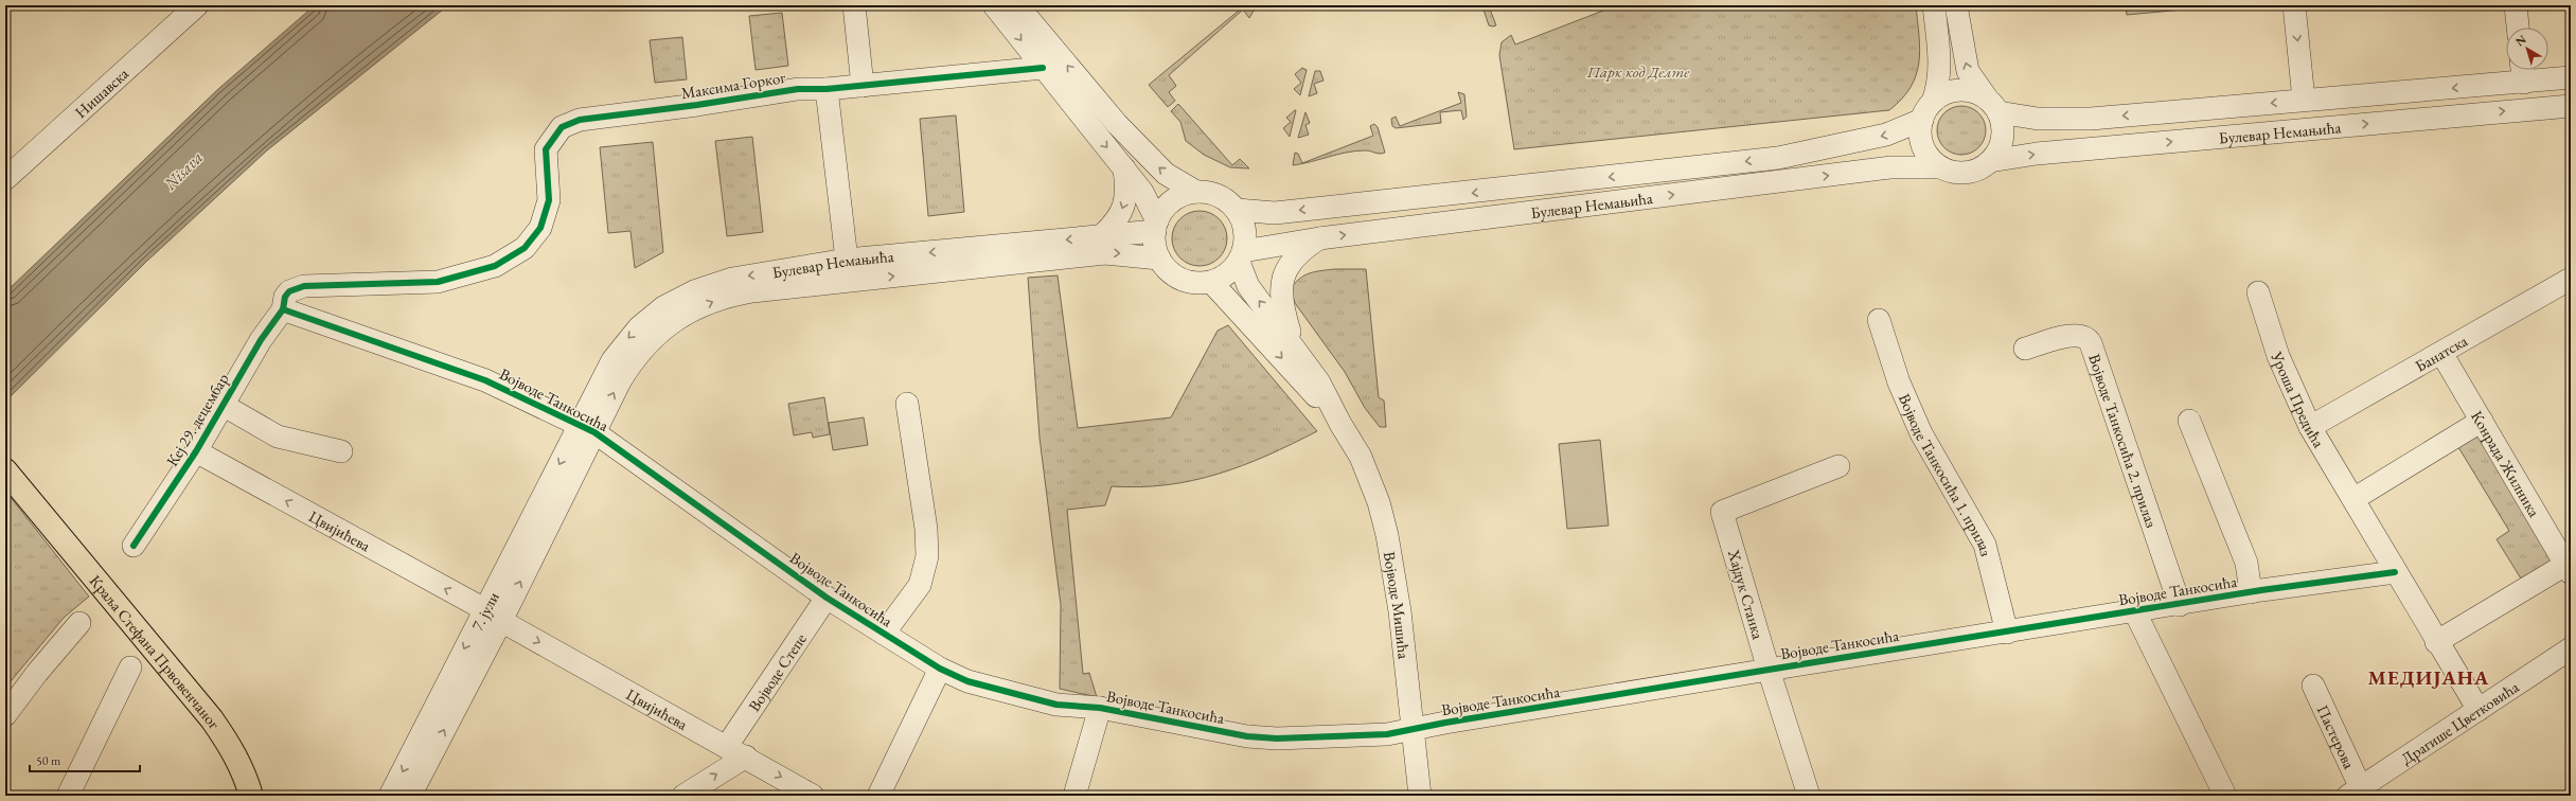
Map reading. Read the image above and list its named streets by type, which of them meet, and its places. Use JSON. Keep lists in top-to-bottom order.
{
  "streets": {
    "main road": ["Краља Стефана Првовенчаног"],
    "street": [
      "Максима Горког",
      "Нишавска",
      "Булевар Немањића",
      "Банатска",
      "Уроша Предића",
      "Војводе Танкосића",
      "Кеј 29. децембар",
      "Војводе Танкосића 2. прилаз",
      "Конрада Жилника",
      "Војводе Танкосића 1. прилаз",
      "Цвијићева",
      "Хајдук Станка",
      "Војводе Мишића",
      "7. јули",
      "Војводе Степе",
      "Драгише Цветковића",
      "Пастерова"
    ]
  },
  "crossings": [
    ["Максима Горког", "Војводе Танкосића"],
    ["Максима Горког", "Кеј 29. децембар"],
    ["Булевар Немањића", "Војводе Танкосића"],
    ["Булевар Немањића", "Војводе Мишића"],
    ["Булевар Немањића", "7. јули"],
    ["Банатска", "Уроша Предића"],
    ["Банатска", "Конрада Жилника"],
    ["Уроша Предића", "Војводе Танкосића"],
    ["Уроша Предића", "Драгише Цветковића"],
    ["Војводе Танкосића", "Кеј 29. децембар"],
    ["Војводе Танкосића", "Војводе Танкосића 2. прилаз"],
    ["Војводе Танкосића", "Војводе Танкосића 1. прилаз"],
    ["Војводе Танкосића", "Хајдук Станка"],
    ["Војводе Танкосића", "Војводе Мишића"],
    ["Војводе Танкосића", "7. јули"],
    ["Војводе Танкосића", "Војводе Степе"],
    ["Кеј 29. децембар", "Цвијићева"],
    ["Цвијићева", "7. јули"],
    ["Цвијићева", "Војводе Степе"],
    ["Драгише Цветковића", "Пастерова"]
  ],
  "districts": ["МЕДИЈАНА"],
  "water": ["Nisava"],
  "parks": ["Парк код Делте"],
  "scale_bar": "50 m",
  "north": "top left"
}
